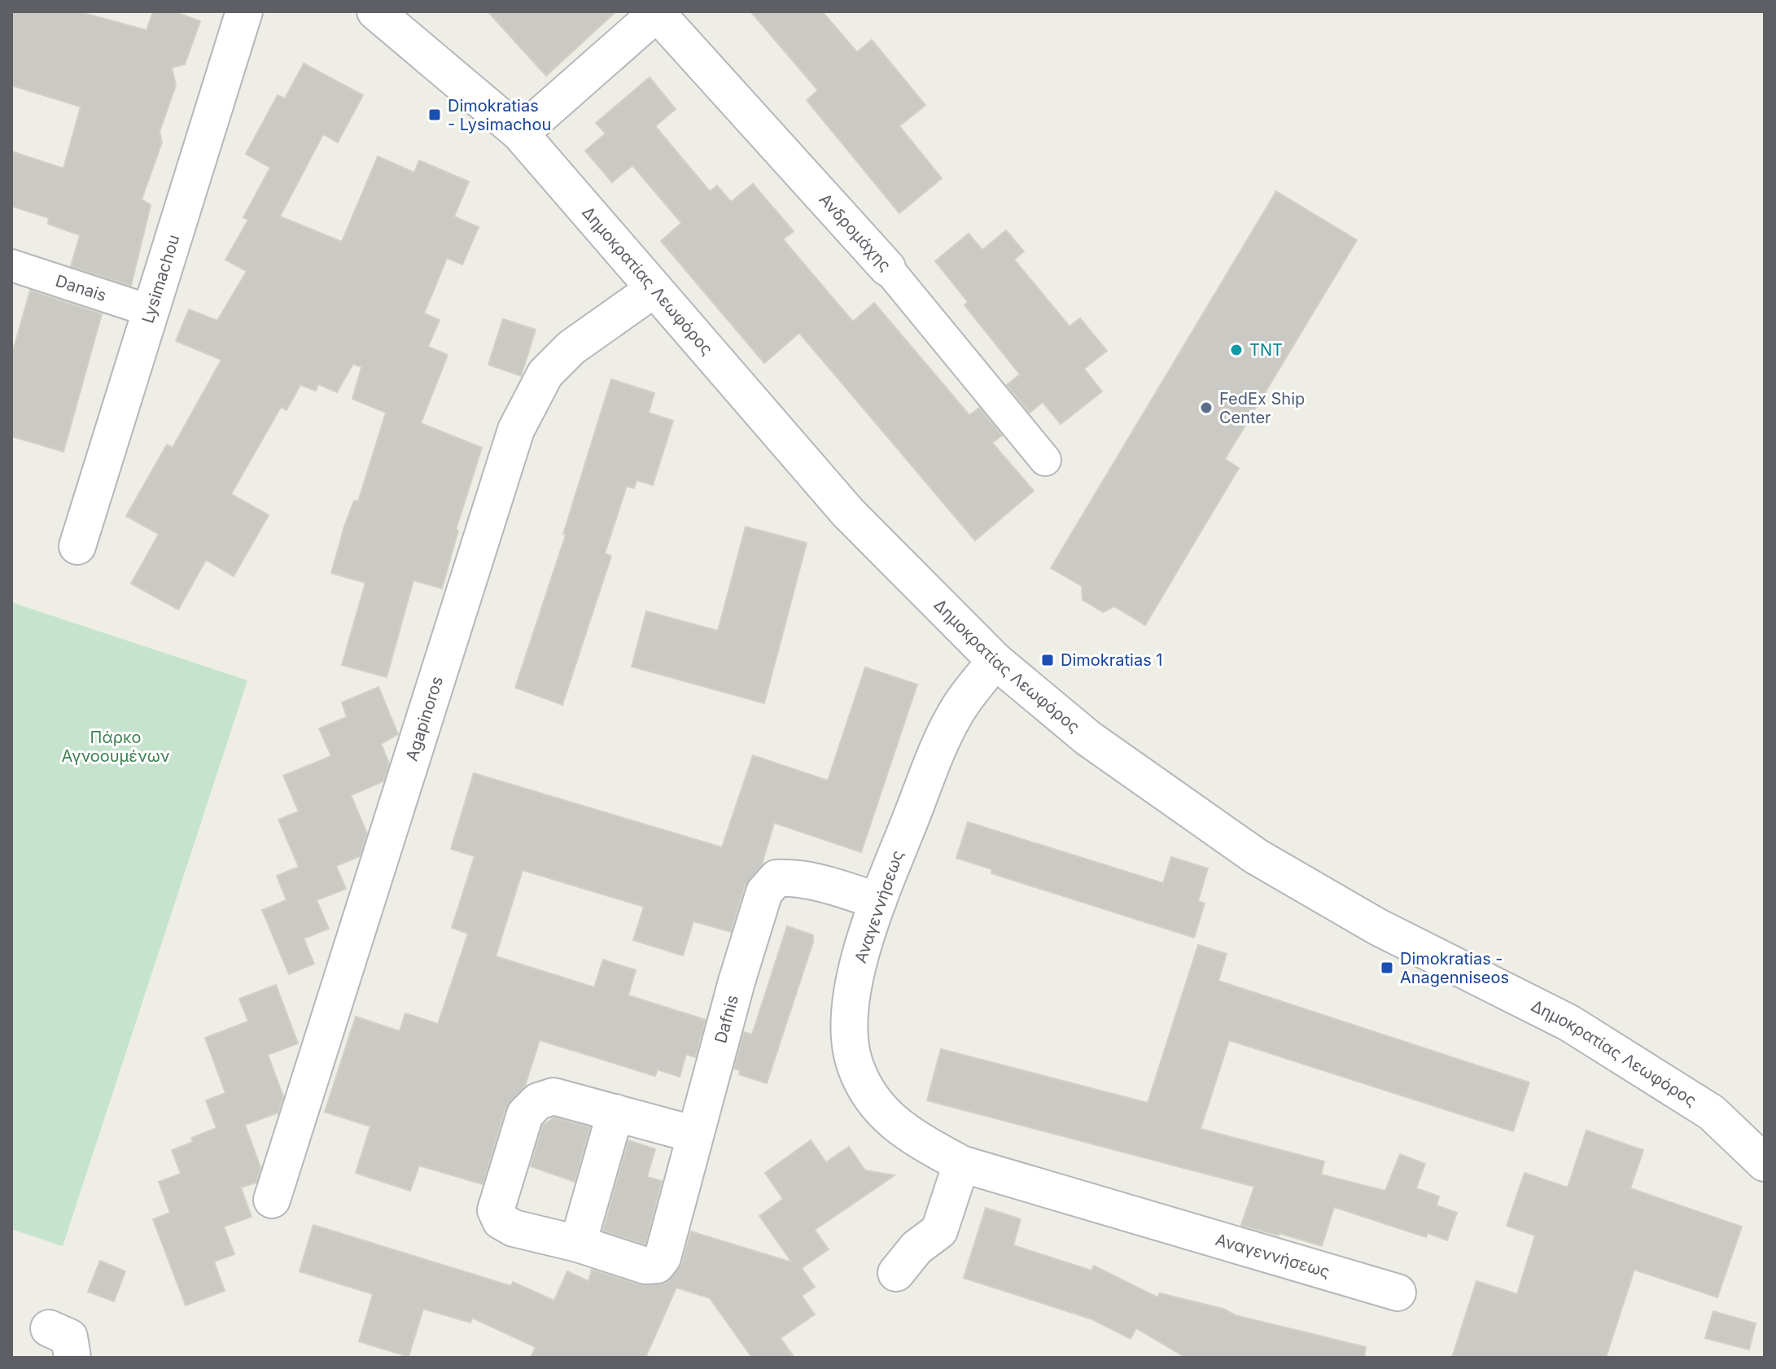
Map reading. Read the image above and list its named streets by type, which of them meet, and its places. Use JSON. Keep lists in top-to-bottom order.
{
  "streets": {
    "street": [
      "Ανδρομάχης",
      "Lysimachou",
      "Δημοκρατίας Λεωφόρος",
      "Danais",
      "Agapinoros",
      "Αναγεννήσεως",
      "Dafnis"
    ]
  },
  "crossings": [
    ["Ανδρομάχης", "Δημοκρατίας Λεωφόρος"],
    ["Lysimachou", "Danais"],
    ["Δημοκρατίας Λεωφόρος", "Agapinoros"],
    ["Δημοκρατίας Λεωφόρος", "Αναγεννήσεως"],
    ["Αναγεννήσεως", "Dafnis"]
  ],
  "parks": ["Πάρκο Αγνοουμένων"],
  "places": {
    "transit": ["Dimokratias - Lysimachou", "Dimokratias 1", "Dimokratias - Anagenniseos"],
    "other": ["TNT", "FedEx Ship Center"]
  }
}
